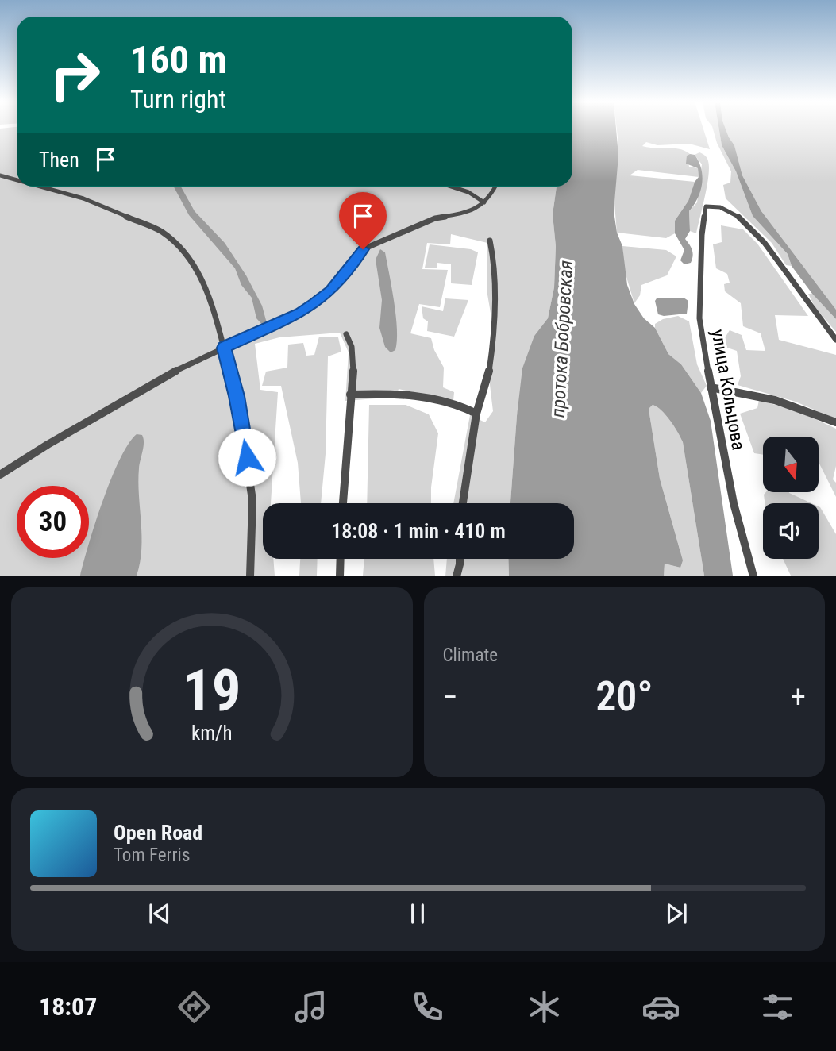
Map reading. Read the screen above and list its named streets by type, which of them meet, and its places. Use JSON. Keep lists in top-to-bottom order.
{
  "streets": {
    "street": ["улица Кольцова"]
  },
  "water": ["протока Бобровская"],
  "north": "bottom",
  "page": {
    "turn": ["160 m", "Turn right"],
    "then": "Then",
    "limit": "30",
    "trip": "18:08 · 1 min · 410 m",
    "tile": "Climate",
    "heat": ["−", "20°", "+"],
    "song": ["Open Road", "Tom Ferris"],
    "tabs": "18:07",
    "gauge": ["19", "km/h"]
  }
}
